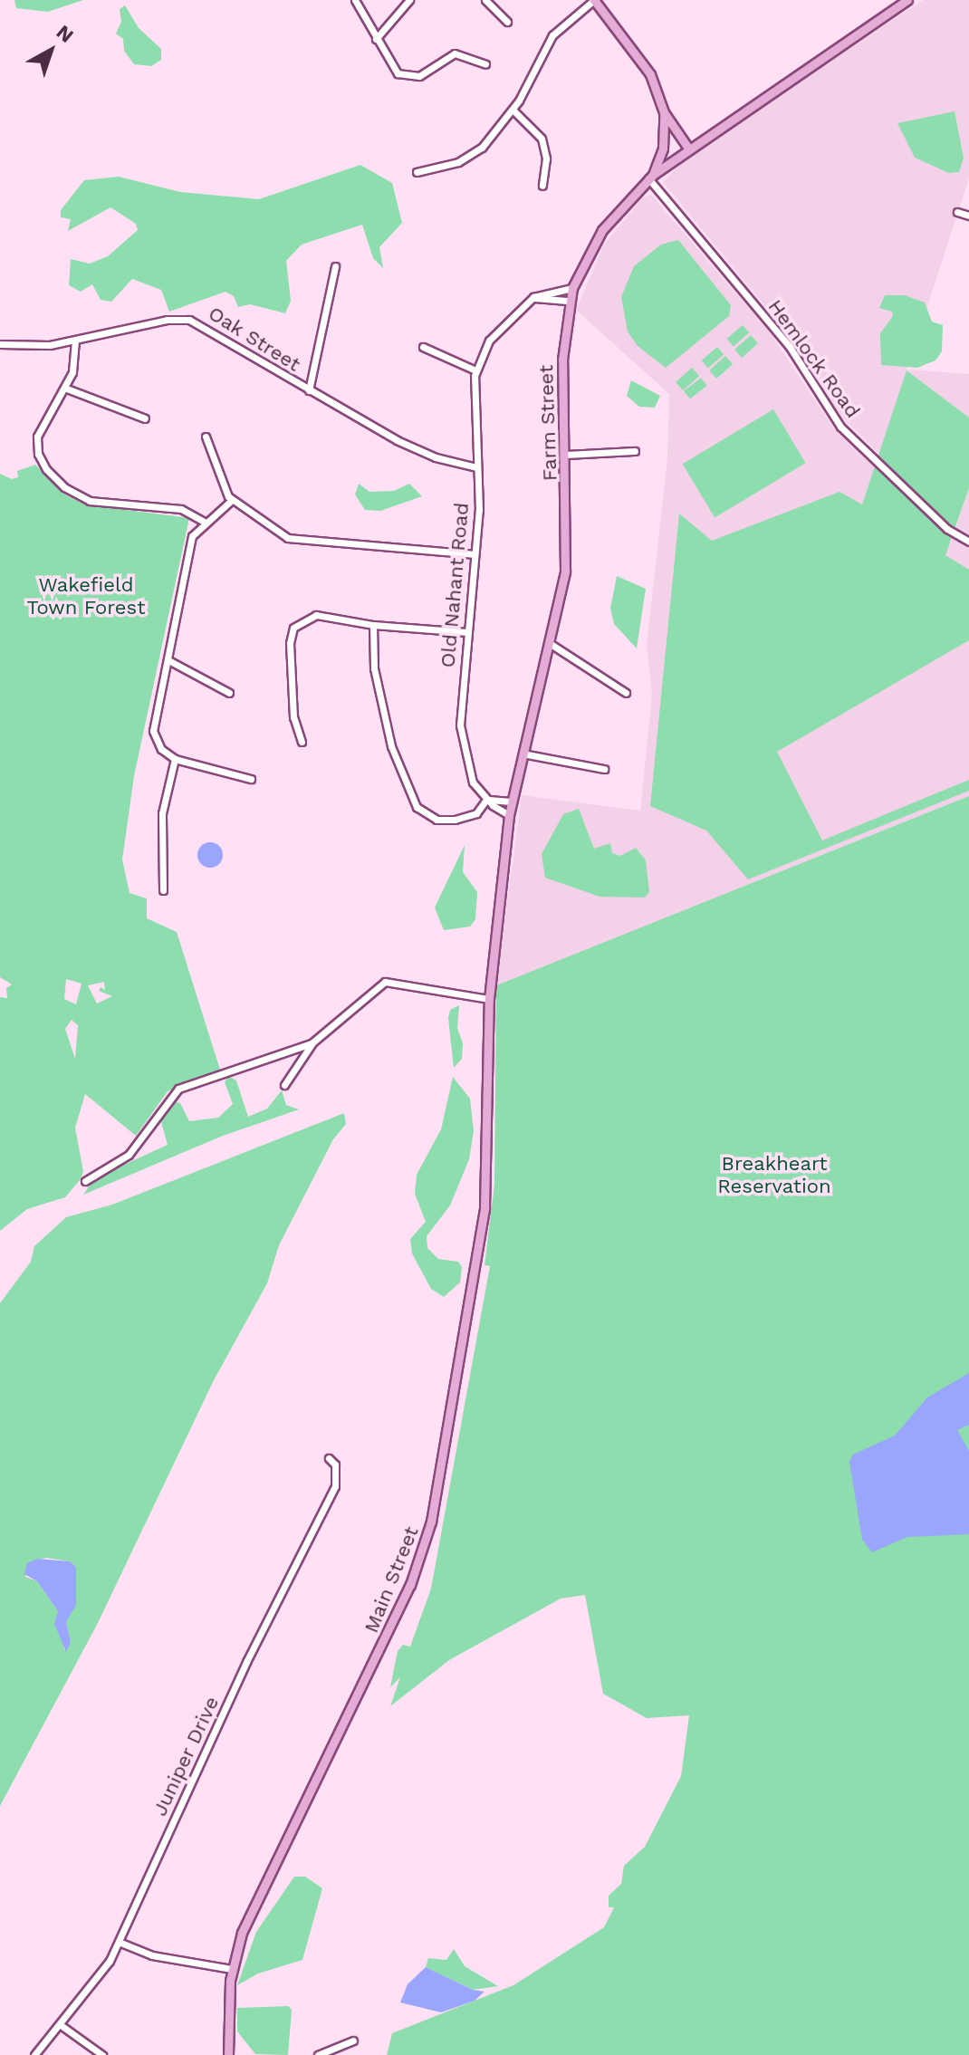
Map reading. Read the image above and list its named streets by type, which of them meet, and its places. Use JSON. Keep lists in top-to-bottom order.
{
  "streets": {
    "main road": ["Farm Street", "Main Street"],
    "street": [
      "Oak Street",
      "Hemlock Road",
      "Old Nahant Road",
      "Juniper Drive"
    ]
  },
  "crossings": [
    ["Oak Street", "Old Nahant Road"],
    ["Hemlock Road", "Farm Street"],
    ["Farm Street", "Old Nahant Road"],
    ["Farm Street", "Main Street"]
  ],
  "parks": ["Wakefield Town Forest", "Breakheart Reservation"],
  "north": "top right"
}
